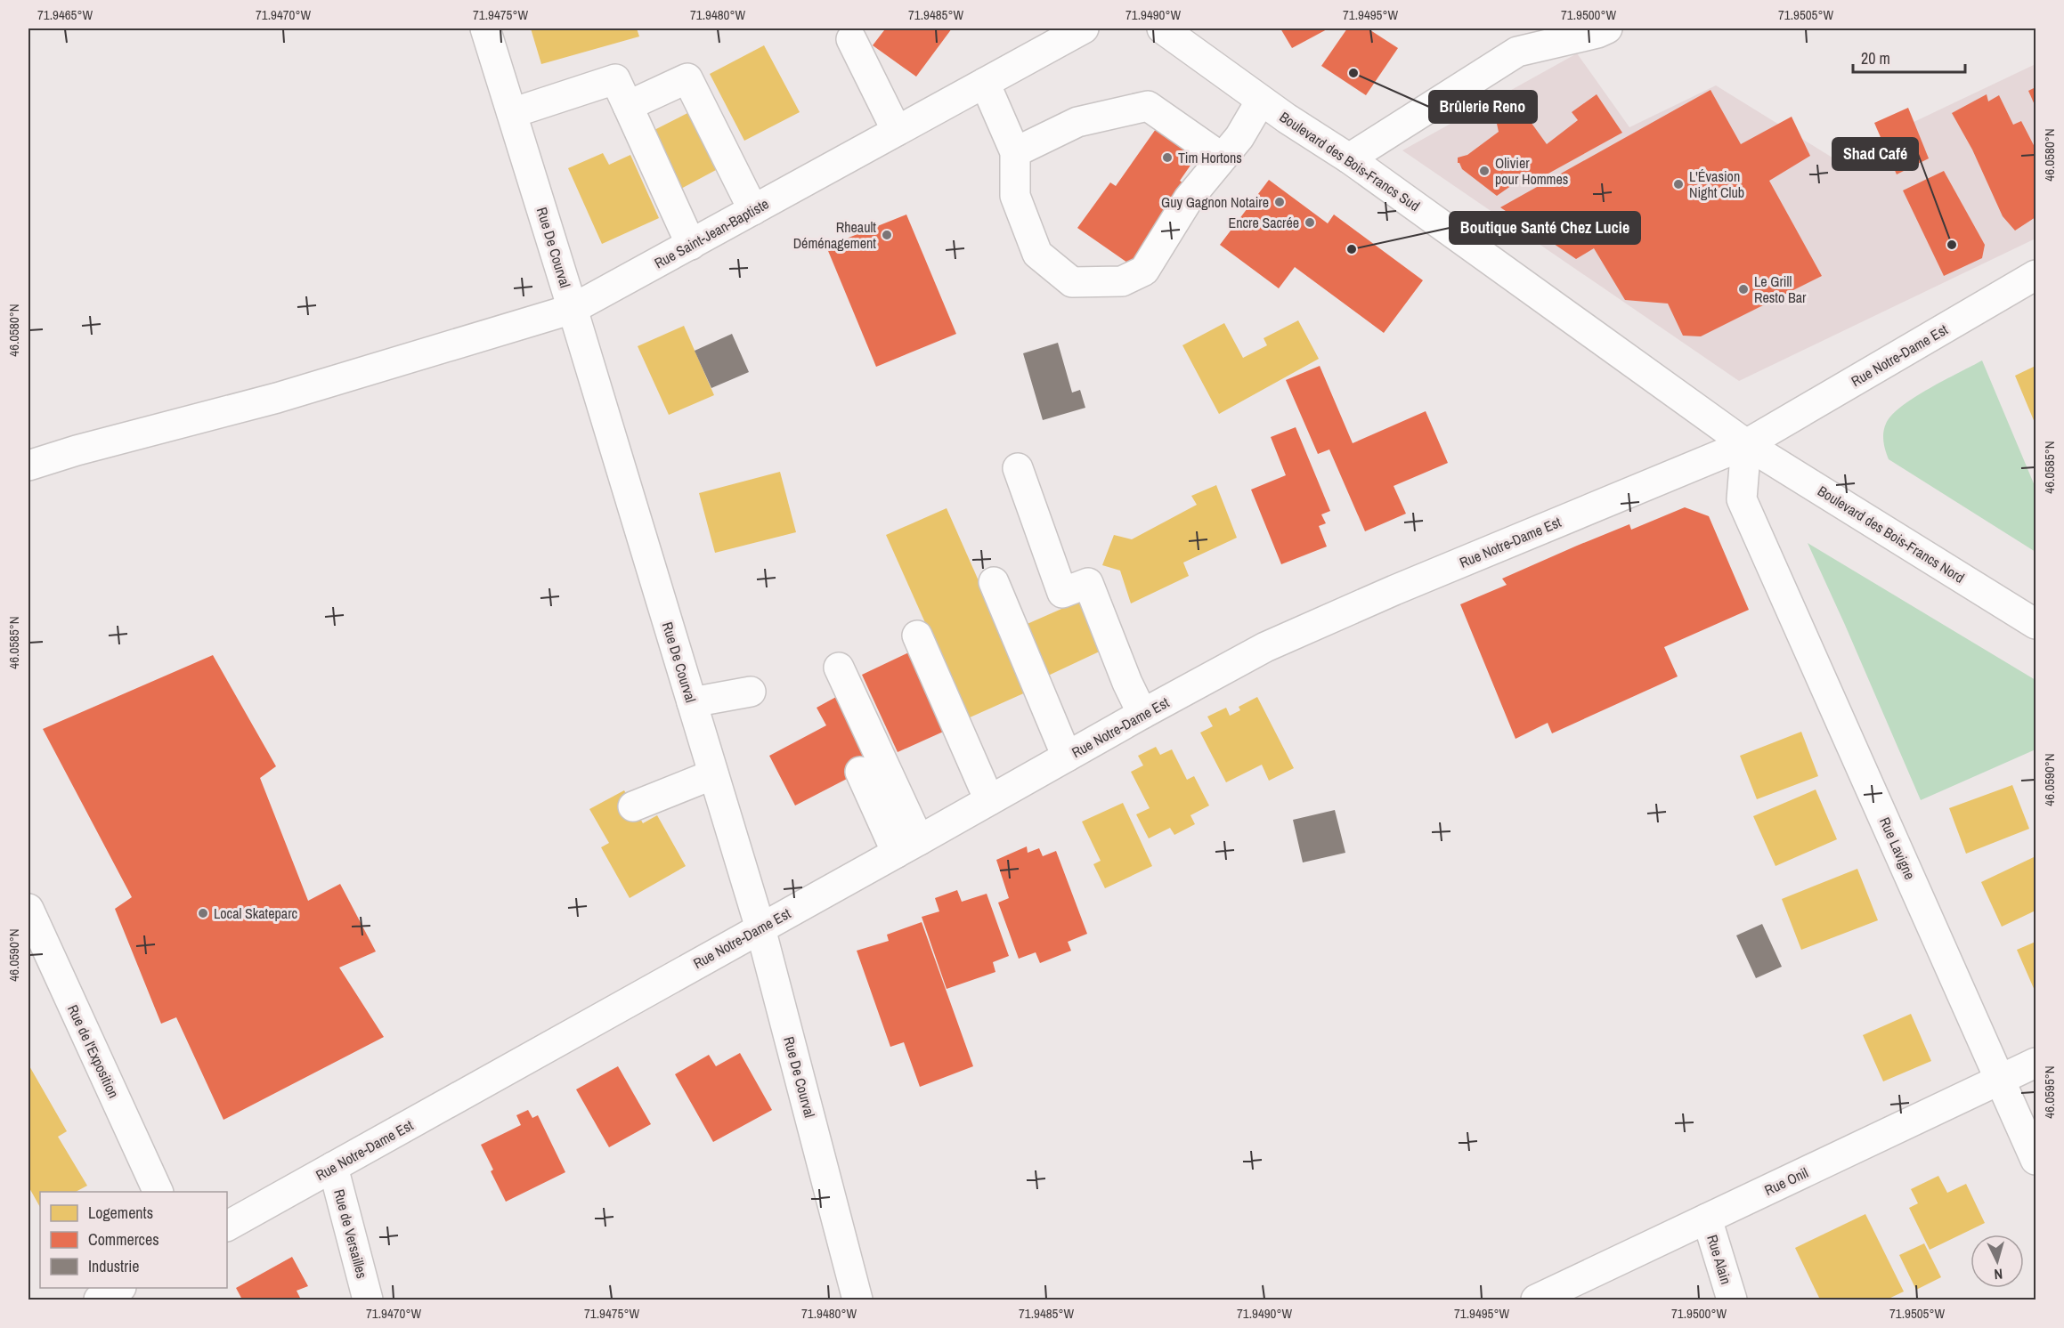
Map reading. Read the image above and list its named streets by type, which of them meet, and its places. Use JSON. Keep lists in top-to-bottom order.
{
  "streets": {
    "street": [
      "Boulevard des Bois-Francs Sud",
      "Rue Saint-Jean-Baptiste",
      "Rue De Courval",
      "Rue Notre-Dame Est",
      "Boulevard des Bois-Francs Nord",
      "Rue Lavigne",
      "Rue de l'Exposition",
      "Rue Onil",
      "Rue de Versailles",
      "Rue Alain"
    ]
  },
  "crossings": [
    ["Boulevard des Bois-Francs Sud", "Rue Notre-Dame Est"],
    ["Boulevard des Bois-Francs Sud", "Boulevard des Bois-Francs Nord"],
    ["Boulevard des Bois-Francs Sud", "Rue Lavigne"],
    ["Rue Saint-Jean-Baptiste", "Rue De Courval"],
    ["Rue De Courval", "Rue Notre-Dame Est"],
    ["Rue Notre-Dame Est", "Boulevard des Bois-Francs Nord"],
    ["Rue Notre-Dame Est", "Rue Lavigne"],
    ["Rue Notre-Dame Est", "Rue de Versailles"],
    ["Boulevard des Bois-Francs Nord", "Rue Lavigne"],
    ["Rue Lavigne", "Rue Onil"],
    ["Rue Onil", "Rue Alain"]
  ],
  "places": [
    "Brûlerie Reno",
    "Tim Hortons",
    "Olivier pour Hommes",
    "L'Évasion Night Club",
    "Guy Gagnon Notaire",
    "Encre Sacrée",
    "Rheault Déménagement",
    "Shad Café",
    "Boutique Santé Chez Lucie",
    "Le Grill Resto Bar",
    "Local Skateparc"
  ],
  "legend": ["Logements", "Commerces", "Industrie"],
  "scale_bar": "20 m",
  "north": "bottom",
  "coordinates": [
    "71.9465°W",
    "71.9470°W",
    "71.9475°W",
    "71.9480°W",
    "71.9485°W",
    "71.9490°W",
    "71.9495°W",
    "71.9500°W",
    "71.9505°W",
    "46.0580°N",
    "46.0585°N",
    "46.0590°N",
    "46.0595°N"
  ]
}
